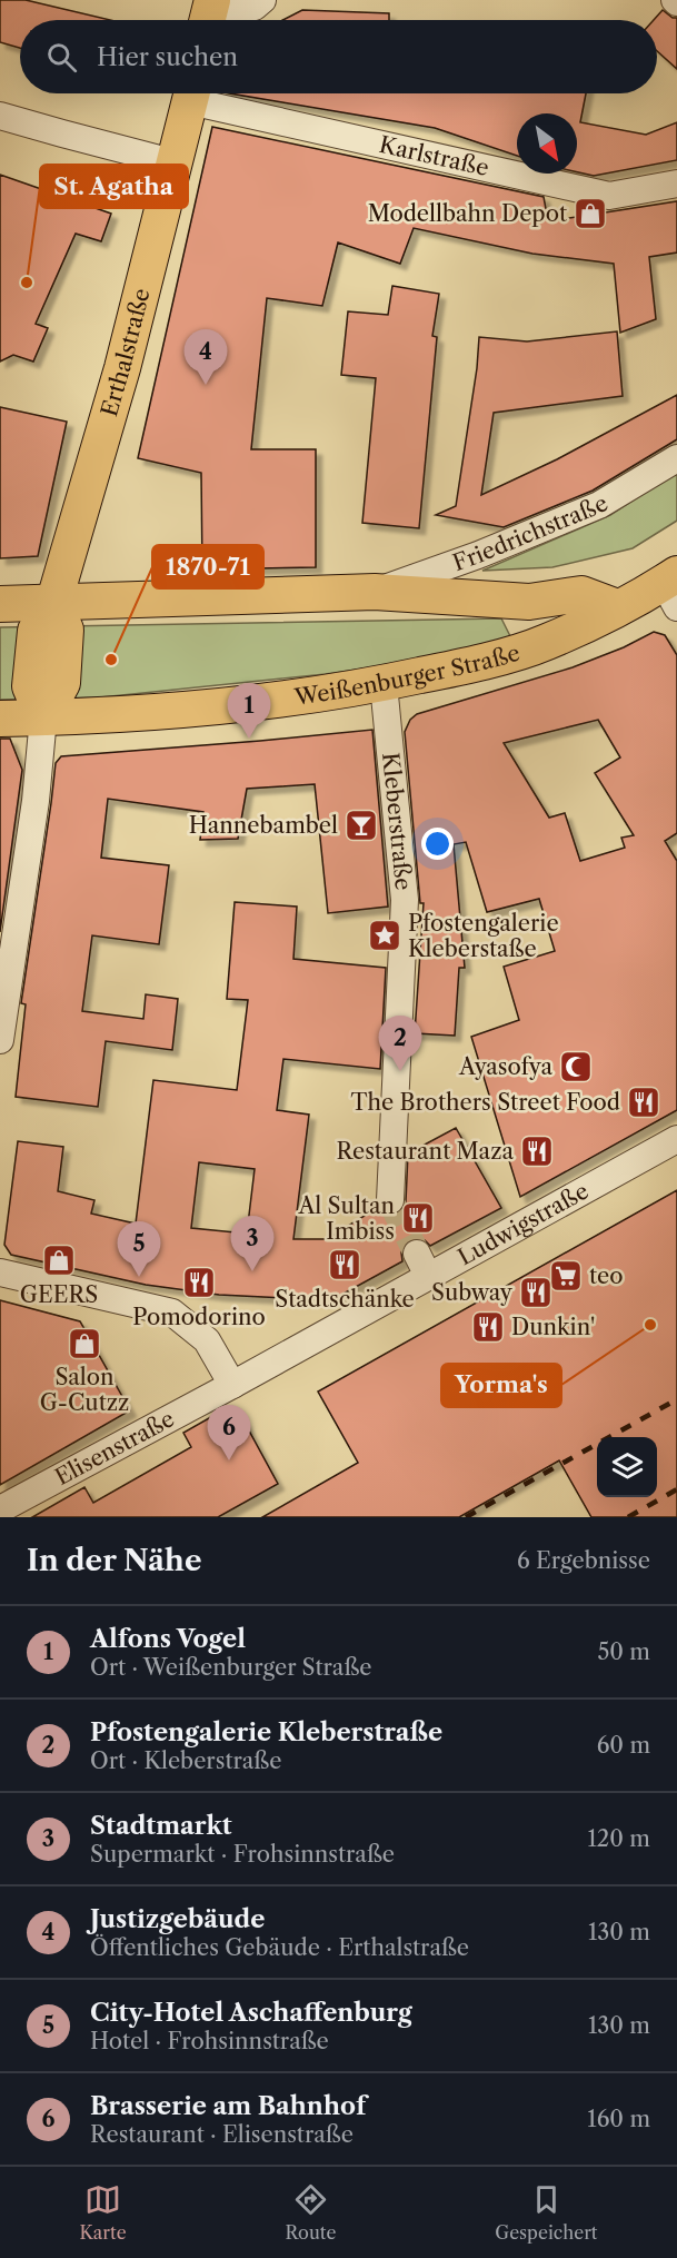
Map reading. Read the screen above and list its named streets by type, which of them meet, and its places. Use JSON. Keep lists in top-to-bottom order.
{
  "streets": {
    "main road": ["Erthalstraße", "Friedrichstraße", "Weißenburger Straße"],
    "street": [
      "Karlstraße",
      "Kleberstraße",
      "Ludwigstraße",
      "Elisenstraße"
    ]
  },
  "crossings": [
    ["Erthalstraße", "Friedrichstraße"],
    ["Friedrichstraße", "Weißenburger Straße"],
    ["Weißenburger Straße", "Kleberstraße"],
    ["Ludwigstraße", "Elisenstraße"]
  ],
  "places": {
    "shop": ["Modellbahn Depot", "GEERS", "Salon G-Cutzz"],
    "other": ["St. Agatha", "1870-71", "Yorma's"],
    "bar": ["Hannebambel"],
    "place": ["Pfostengalerie Kleberstaße"],
    "mosque": ["Ayasofya"],
    "restaurant": [
      "The Brothers Street Food",
      "Restaurant Maza",
      "Al Sultan Imbiss",
      "Stadtschänke",
      "Pomodorino",
      "Subway",
      "Dunkin'"
    ],
    "supermarket": ["teo"]
  },
  "north": "bottom right",
  "page": {
    "search": "Hier suchen",
    "pins": [
      "4",
      "1",
      "2",
      "3",
      "5",
      "6"
    ],
    "heading": ["In der Nähe", "6 Ergebnisse"],
    "list": [
      {
        "mark": "1",
        "name": "Alfons Vogel",
        "note": "Ort · Weißenburger Straße",
        "value": "50 m"
      },
      {
        "mark": "2",
        "name": "Pfostengalerie Kleberstraße",
        "note": "Ort · Kleberstraße",
        "value": "60 m"
      },
      {
        "mark": "3",
        "name": "Stadtmarkt",
        "note": "Supermarkt · Frohsinnstraße",
        "value": "120 m"
      },
      {
        "mark": "4",
        "name": "Justizgebäude",
        "note": "Öffentliches Gebäude · Erthalstraße",
        "value": "130 m"
      },
      {
        "mark": "5",
        "name": "City-Hotel Aschaffenburg",
        "note": "Hotel · Frohsinnstraße",
        "value": "130 m"
      },
      {
        "mark": "6",
        "name": "Brasserie am Bahnhof",
        "note": "Restaurant · Elisenstraße",
        "value": "160 m"
      }
    ],
    "nav": ["Karte", "Route", "Gespeichert"]
  }
}
